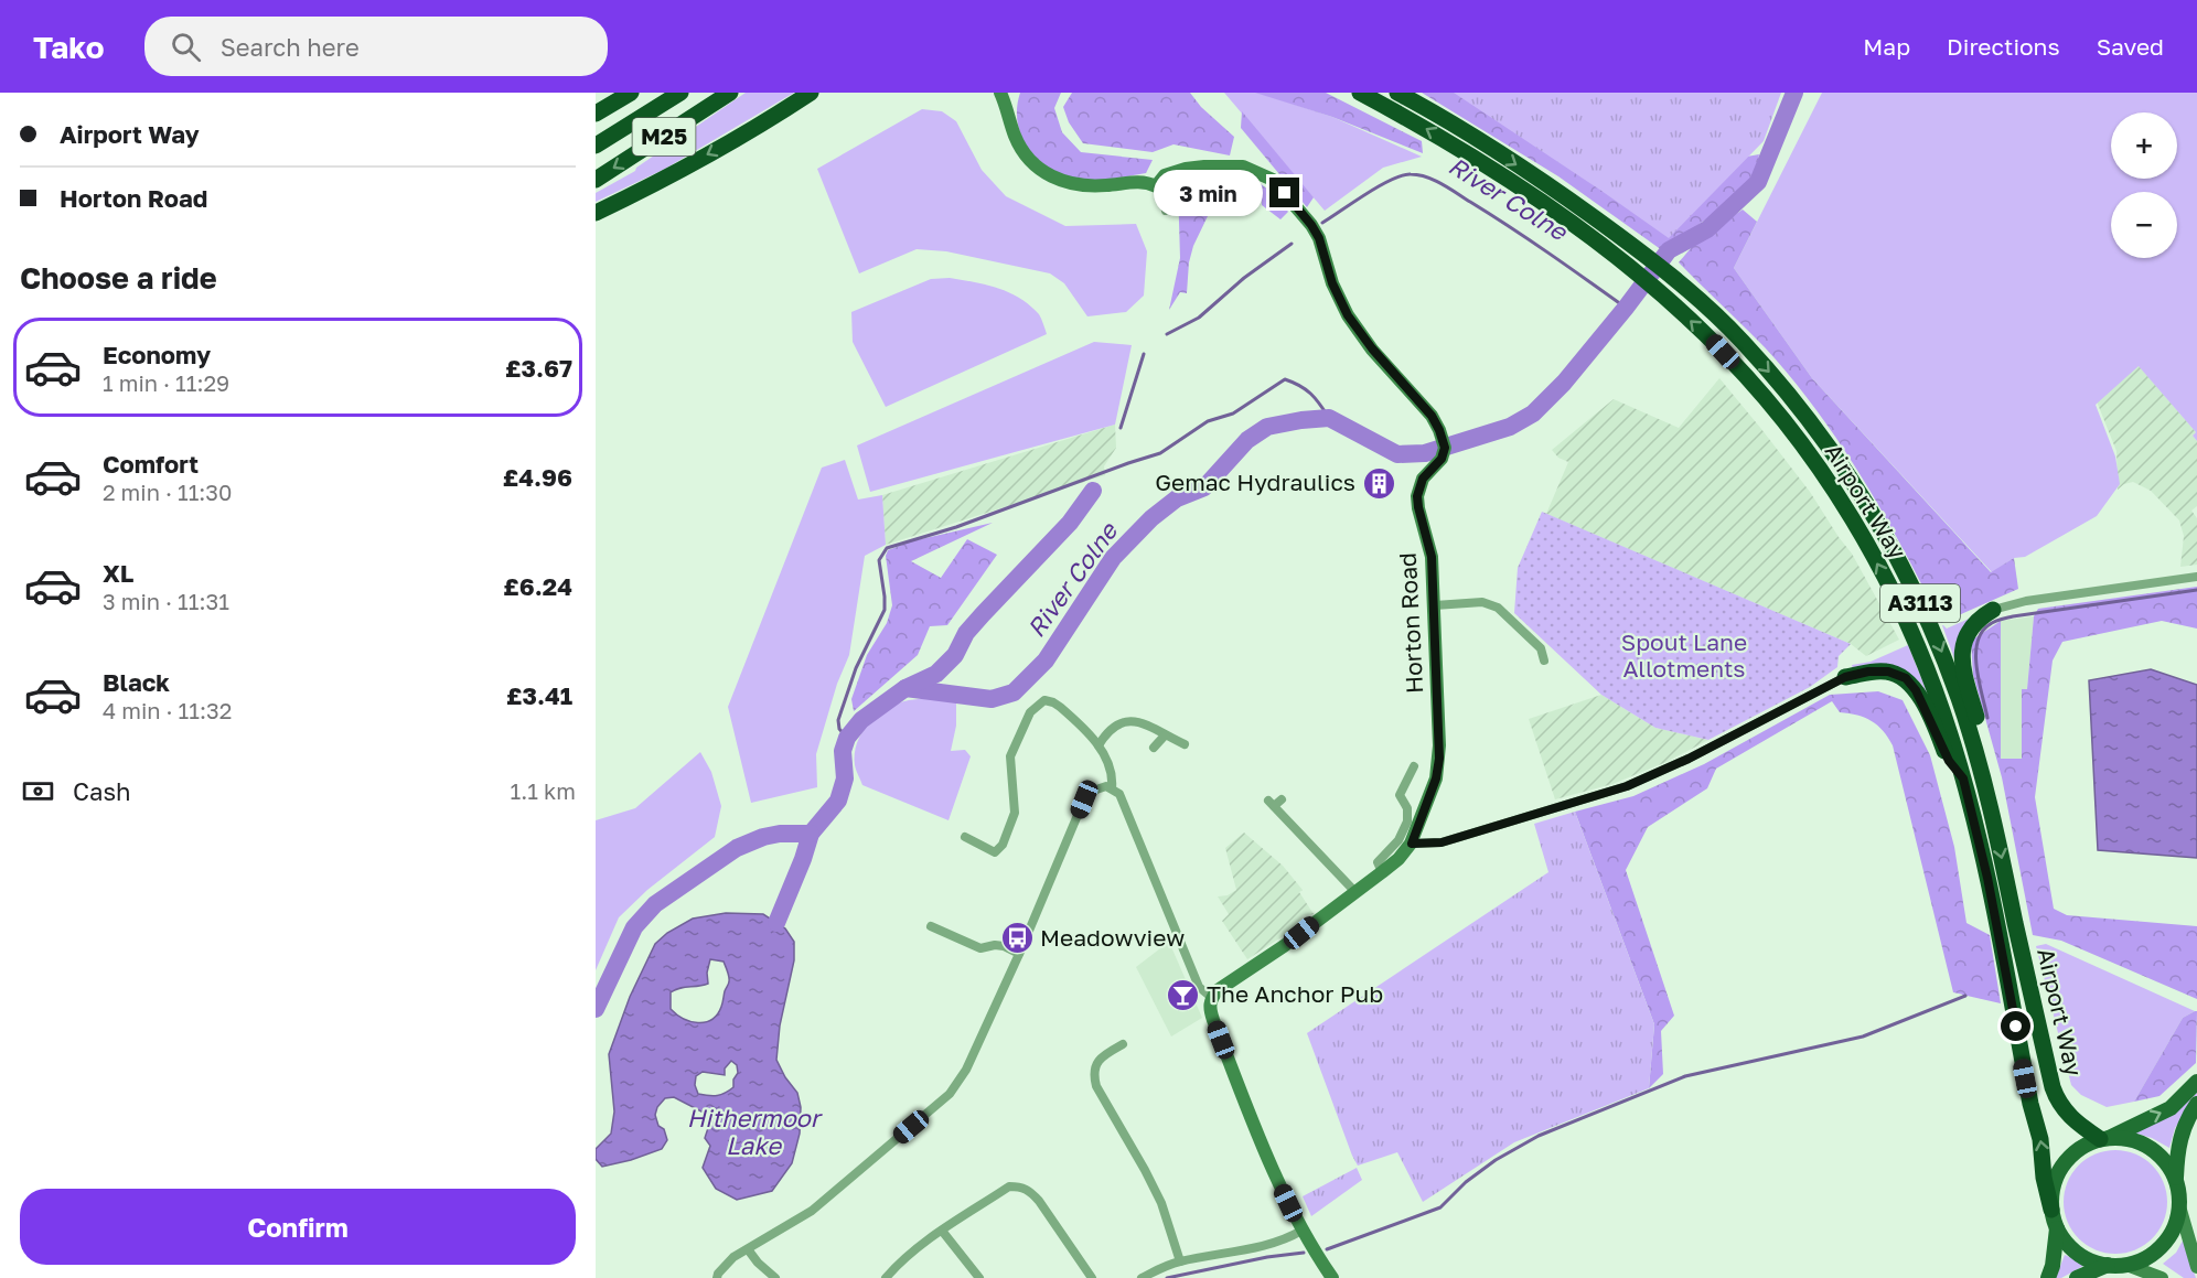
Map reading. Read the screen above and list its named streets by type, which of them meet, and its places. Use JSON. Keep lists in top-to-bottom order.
{
  "streets": {
    "highway": ["M25", "Airport Way", "A3113"],
    "street": ["Horton Road"]
  },
  "water": ["River Colne", "Hithermoor Lake"],
  "parks": ["Spout Lane Allotments"],
  "places": {
    "building": ["Gemac Hydraulics"],
    "bus stop": ["Meadowview"],
    "bar": ["The Anchor Pub"]
  },
  "page": {
    "header": "Tako",
    "search": "Search here",
    "nav": ["Map", "Directions", "Saved"],
    "banner": ["Airport Way", "Horton Road"],
    "map_buttons": ["+", "−"],
    "bubble": "3 min",
    "heading": "Choose a ride",
    "list": [
      {
        "name": "Economy",
        "note": "1 min · 11:29",
        "value": "£3.67"
      },
      {
        "name": "Comfort",
        "note": "2 min · 11:30",
        "value": "£4.96"
      },
      {
        "name": "XL",
        "note": "3 min · 11:31",
        "value": "£6.24"
      },
      {
        "name": "Black",
        "note": "4 min · 11:32",
        "value": "£3.41"
      }
    ],
    "pay": ["Cash", "1.1 km"],
    "buttons": "Confirm"
  }
}
